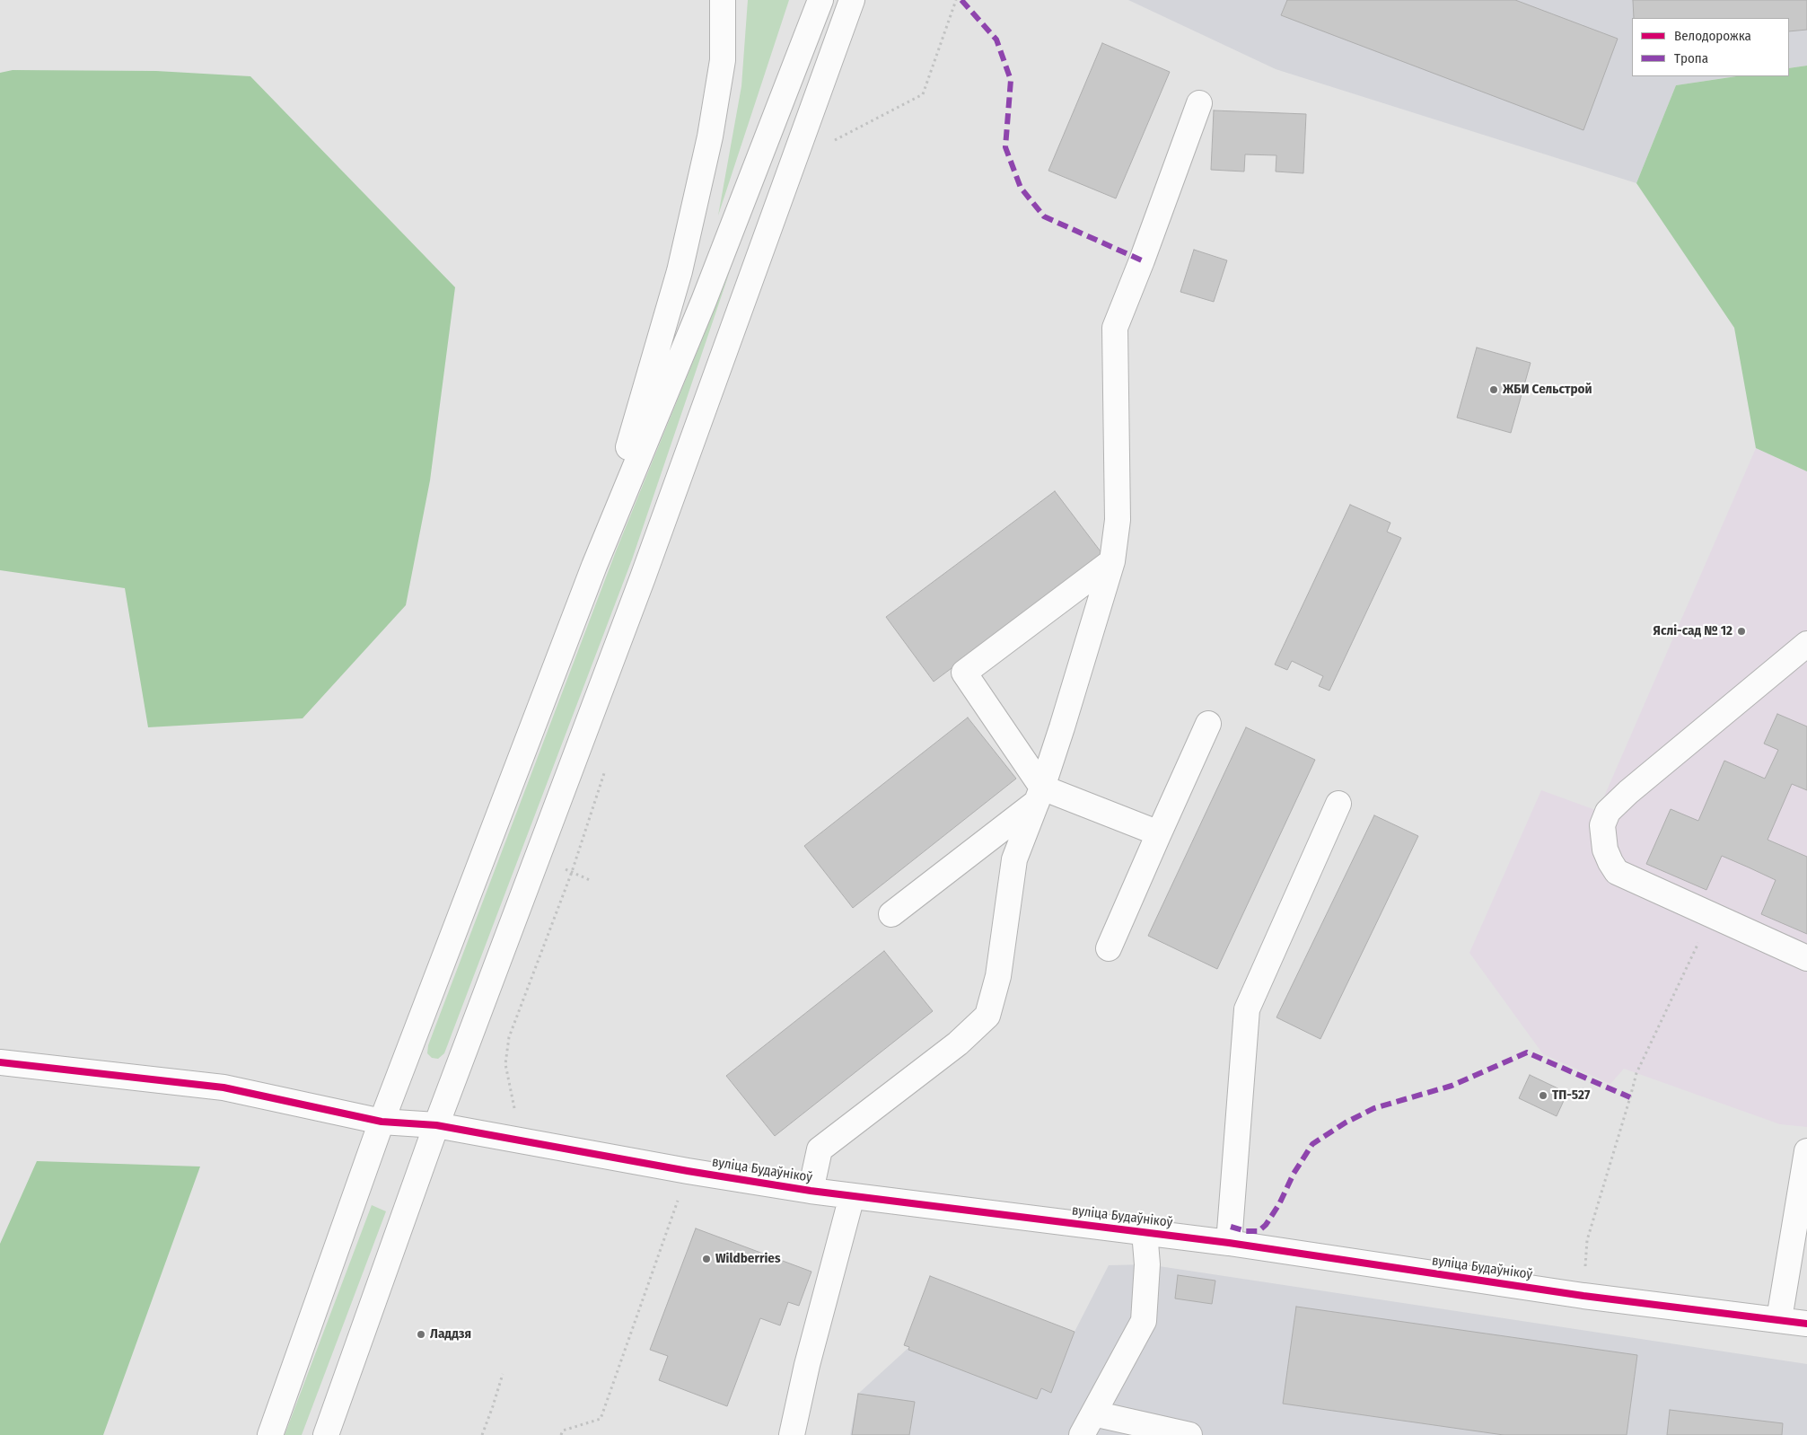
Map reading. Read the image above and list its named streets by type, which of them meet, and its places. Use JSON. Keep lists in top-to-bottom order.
{
  "streets": {
    "main road": ["вуліца Будаўнікоў"]
  },
  "places": [
    "ЖБИ Сельстрой",
    "Яслі-сад № 12",
    "ТП-527",
    "Wildberries",
    "Ладдзя"
  ],
  "legend": ["Велодорожка", "Тропа"]
}
